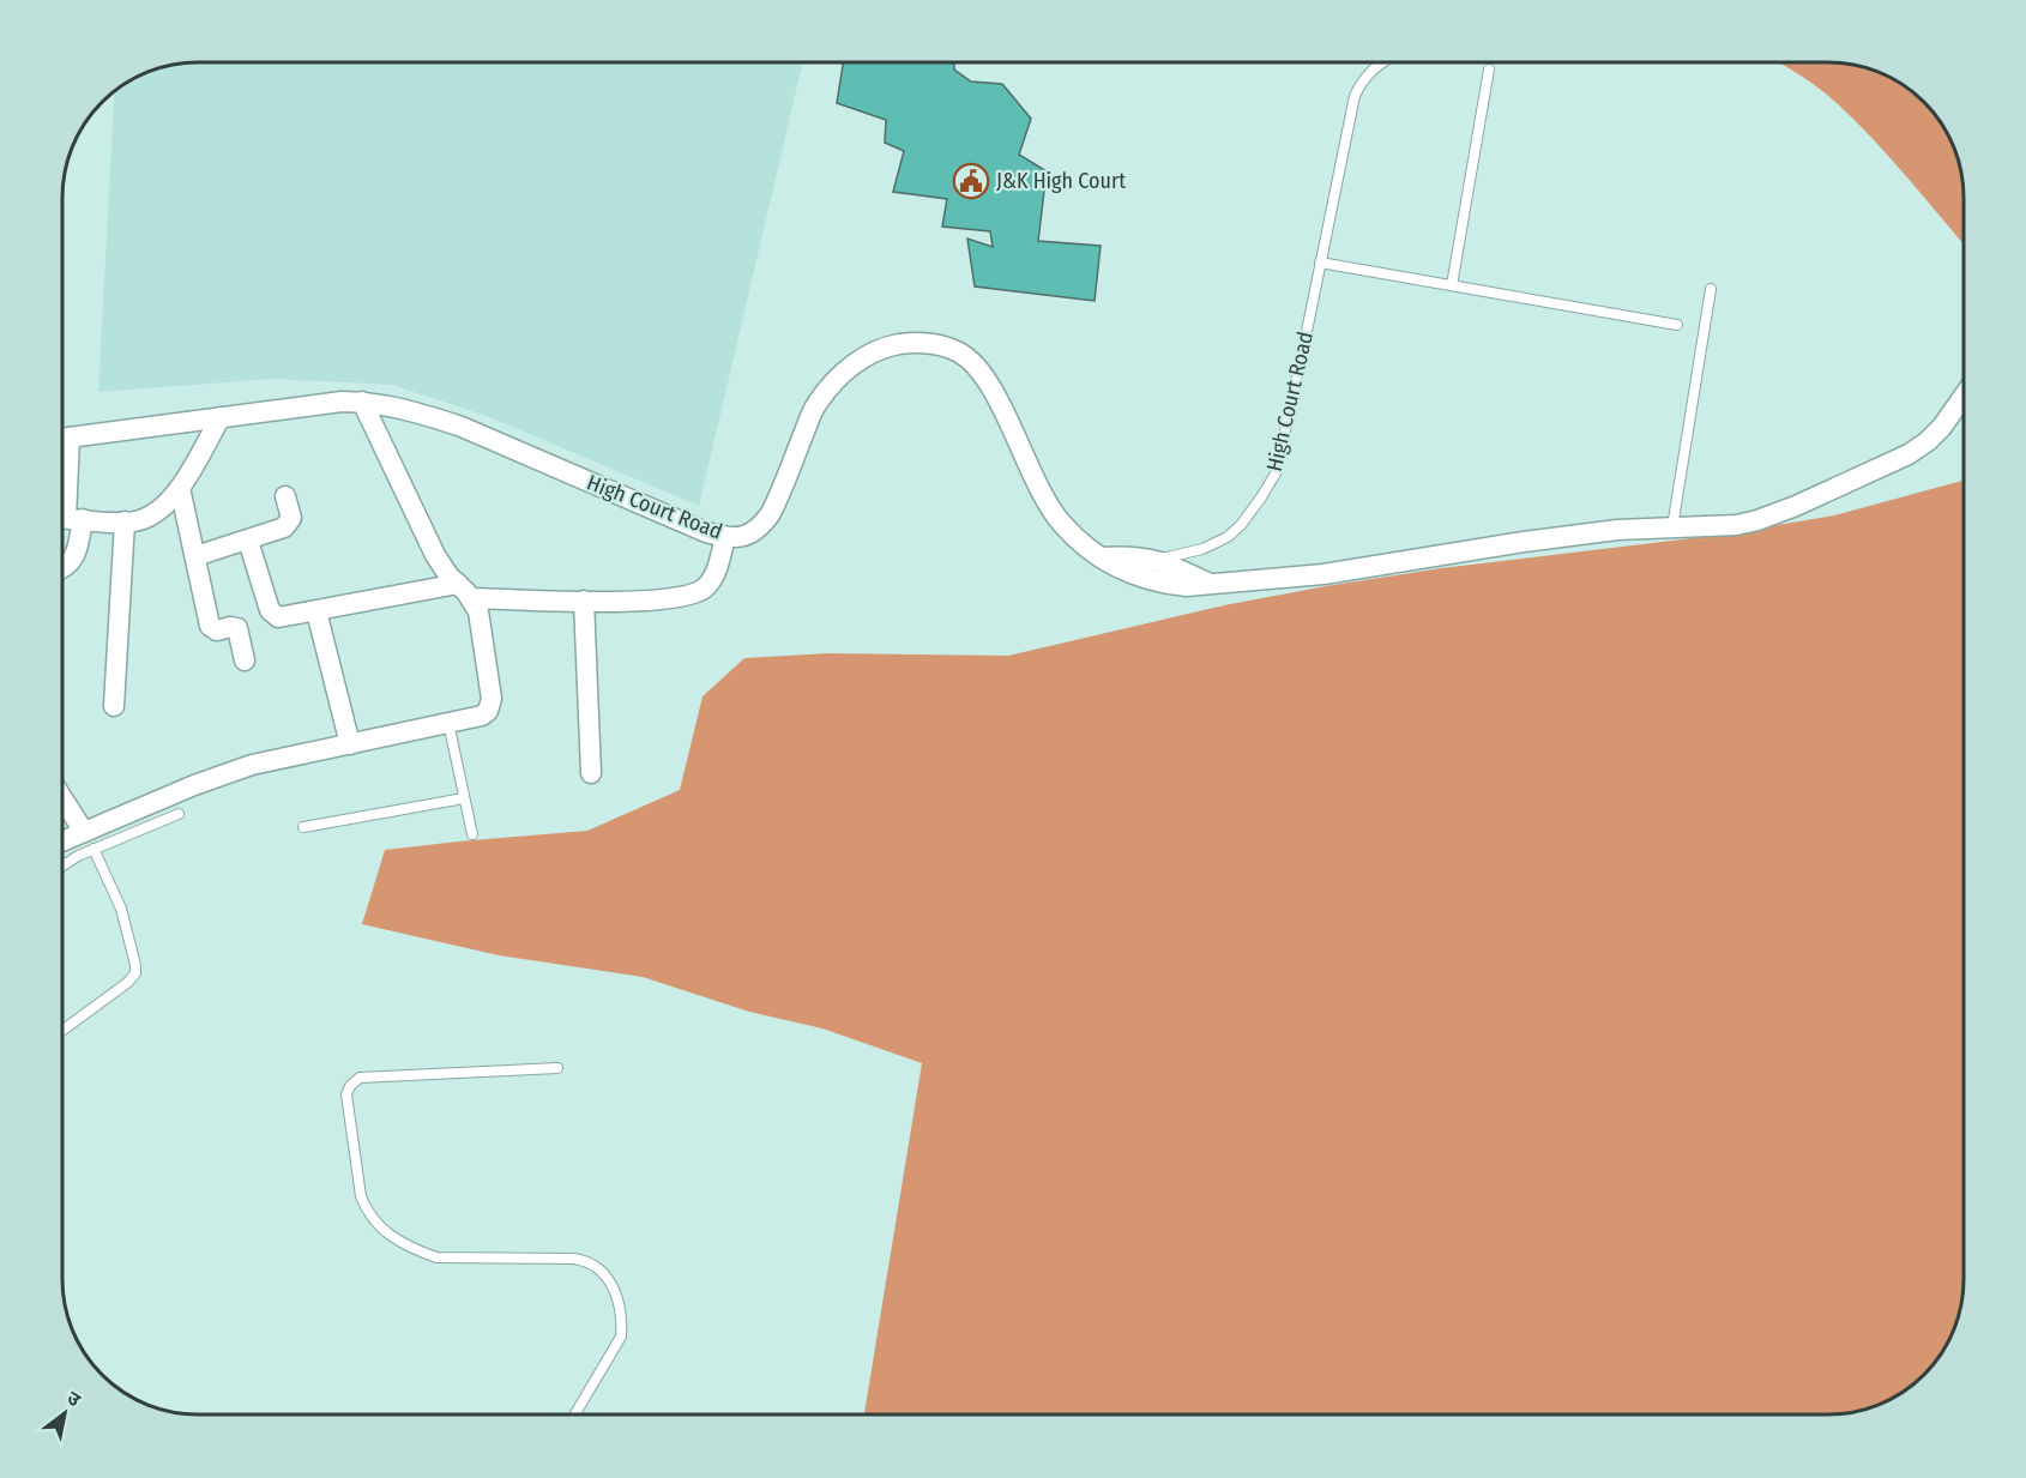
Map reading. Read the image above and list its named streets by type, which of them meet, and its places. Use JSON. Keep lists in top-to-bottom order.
{
  "streets": {
    "street": ["High Court Road"]
  },
  "places": {
    "public building": ["J&K High Court"]
  },
  "north": "top right"
}
